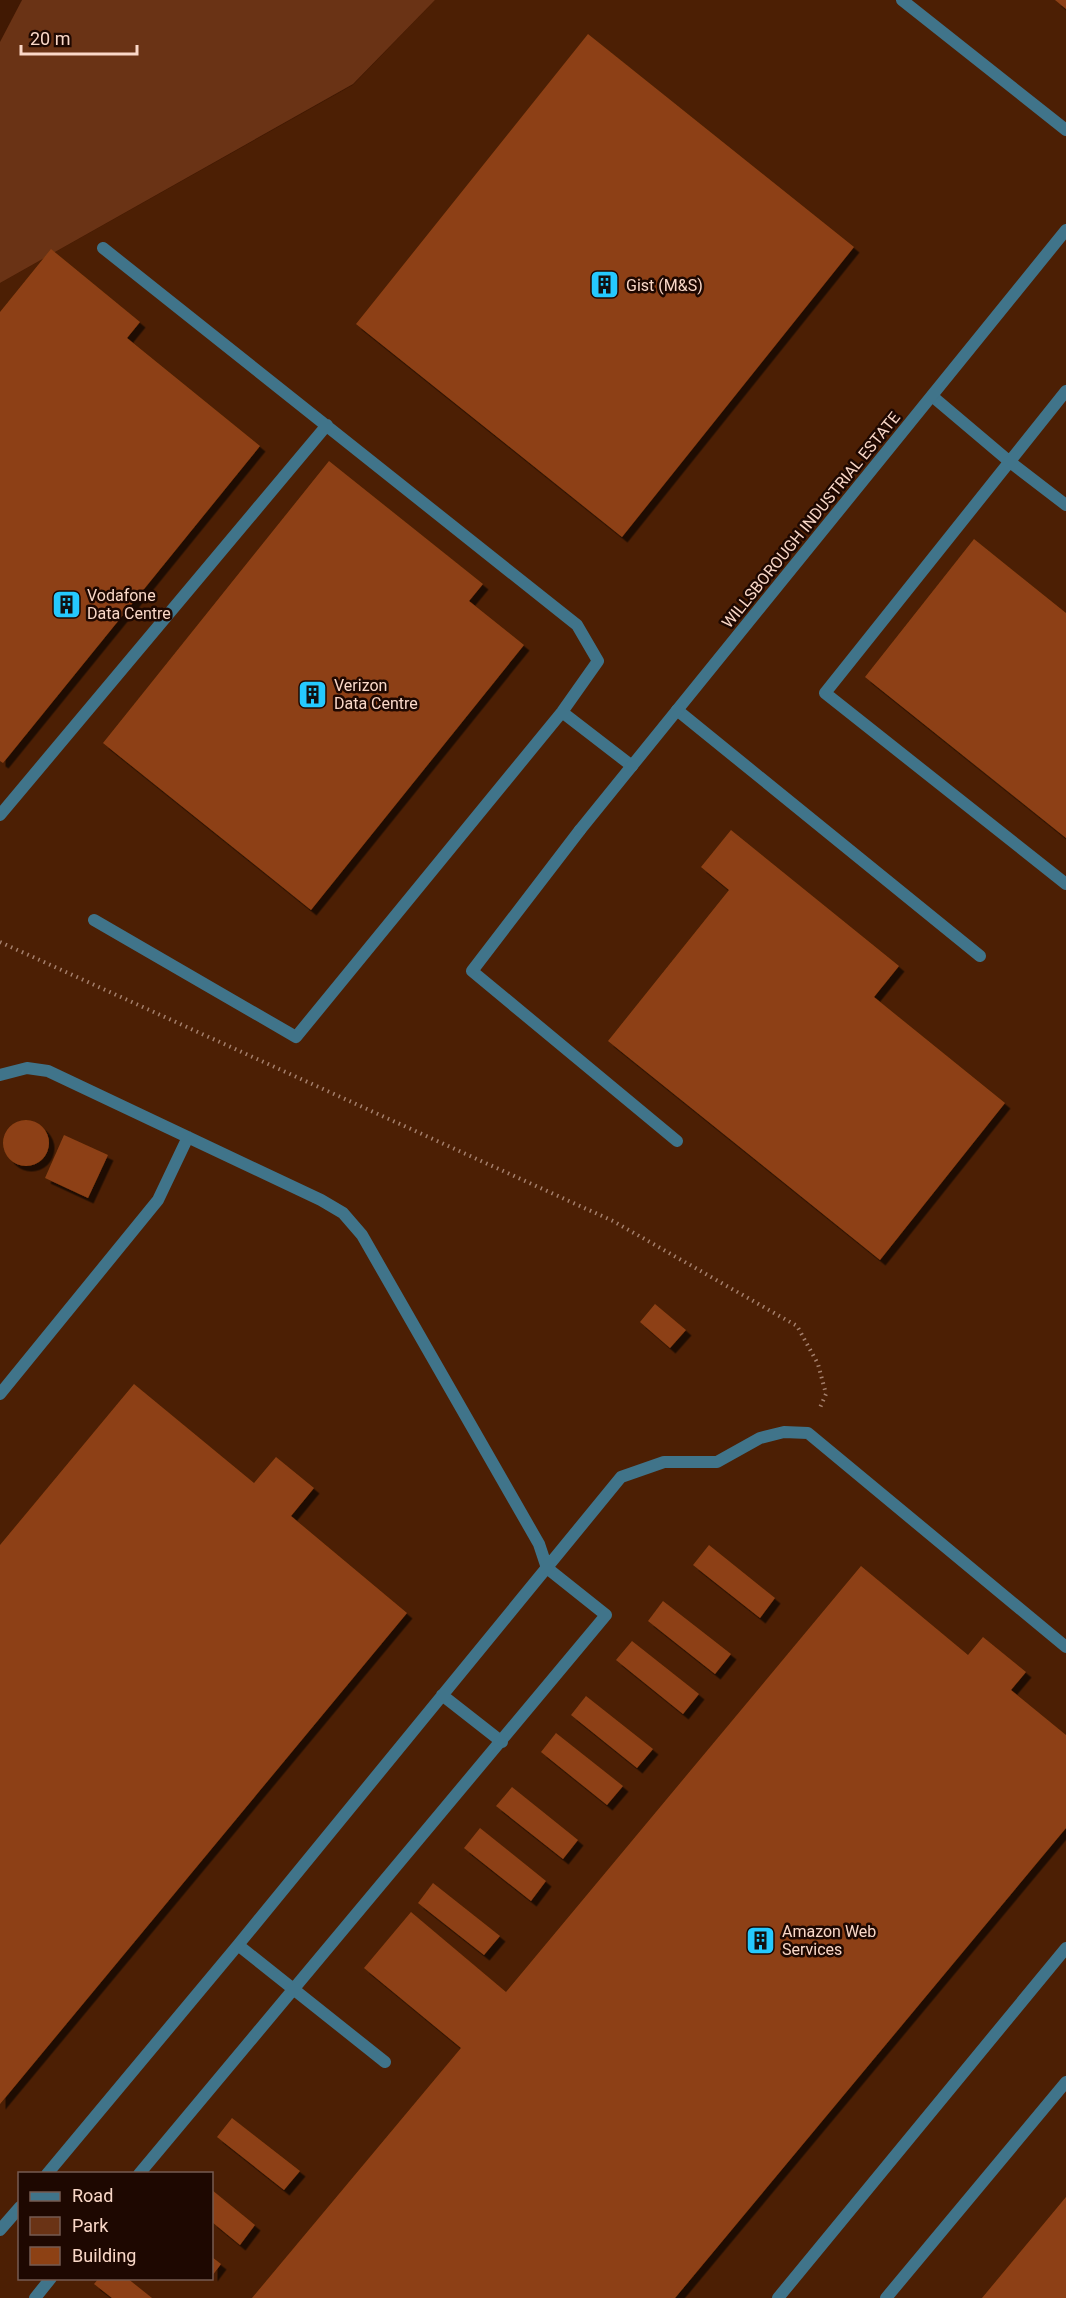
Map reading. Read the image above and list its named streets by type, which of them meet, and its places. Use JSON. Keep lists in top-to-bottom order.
{
  "streets": {
    "street": ["WILLSBOROUGH INDUSTRIAL ESTATE"]
  },
  "places": {
    "building": [
      "Gist (M&S)",
      "Vodafone Data Centre",
      "Verizon Data Centre",
      "Amazon Web Services"
    ]
  },
  "legend": ["Road", "Park", "Building"],
  "scale_bar": "20 m"
}
